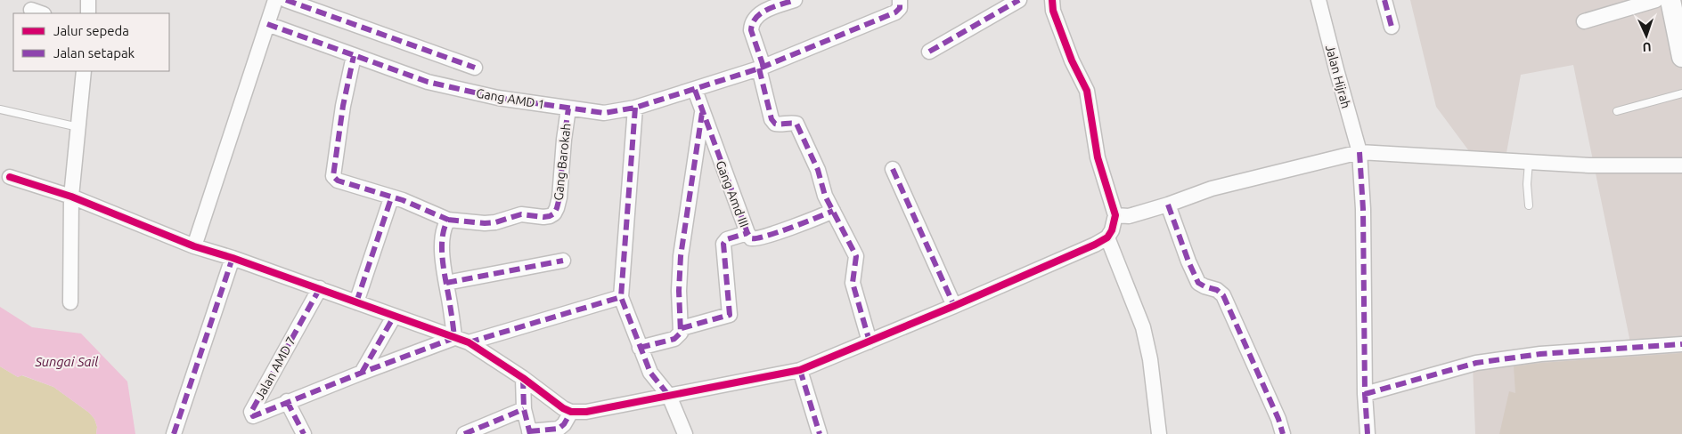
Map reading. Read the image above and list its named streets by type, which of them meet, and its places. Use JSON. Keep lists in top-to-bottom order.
{
  "streets": {
    "street": [
      "Jalan Hijrah",
      "Gang AMD 1",
      "Gang Barokah",
      "Gang Amd III",
      "Jalan AMD 7"
    ]
  },
  "crossings": [
    ["Gang AMD 1", "Gang Barokah"],
    ["Gang AMD 1", "Gang Amd III"]
  ],
  "water": ["Sungai Sail"],
  "legend": ["Jalur sepeda", "Jalan setapak"],
  "north": "bottom"
}
